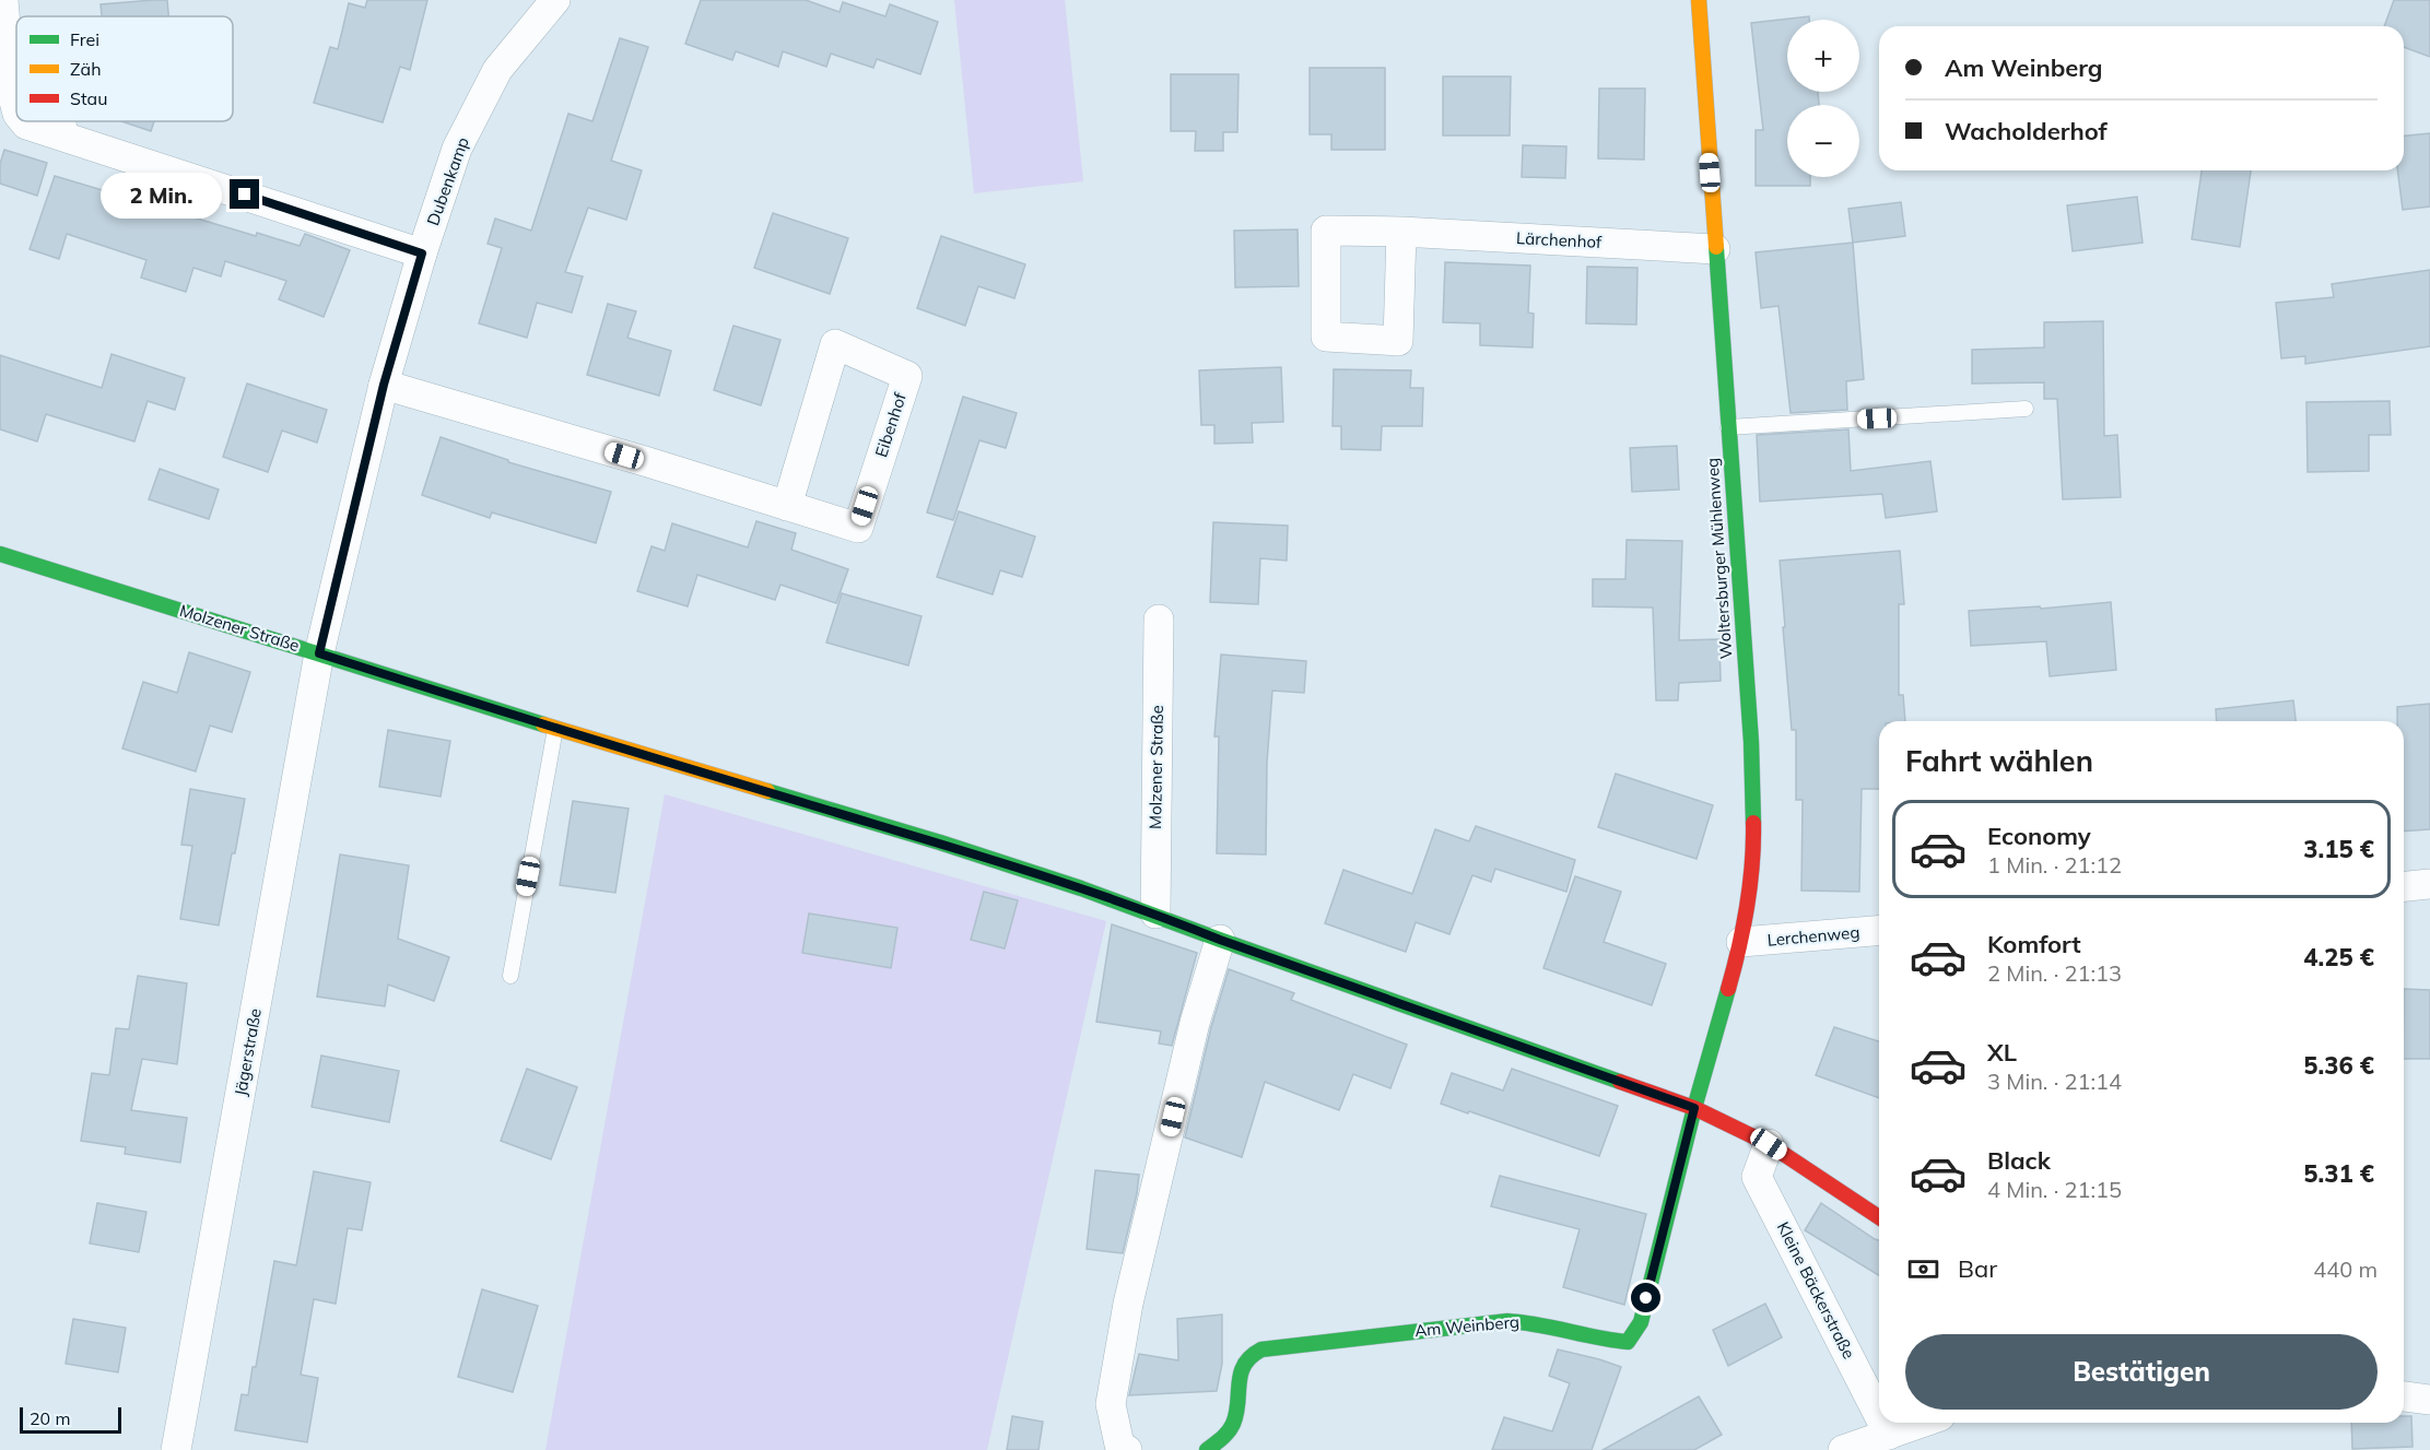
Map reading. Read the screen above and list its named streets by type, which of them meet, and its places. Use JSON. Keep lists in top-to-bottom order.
{
  "streets": {
    "street": [
      "Dubenkamp",
      "Lärchenhof",
      "Eibenhof",
      "Woltersburger Mühlenweg",
      "Molzener Straße",
      "Lerchenweg",
      "Jägerstraße",
      "Kleine Bäckerstraße",
      "Am Weinberg"
    ]
  },
  "crossings": [
    ["Dubenkamp", "Eibenhof"],
    ["Dubenkamp", "Molzener Straße"],
    ["Dubenkamp", "Jägerstraße"],
    ["Lärchenhof", "Woltersburger Mühlenweg"],
    ["Woltersburger Mühlenweg", "Molzener Straße"],
    ["Woltersburger Mühlenweg", "Lerchenweg"],
    ["Woltersburger Mühlenweg", "Am Weinberg"],
    ["Molzener Straße", "Jägerstraße"],
    ["Molzener Straße", "Kleine Bäckerstraße"],
    ["Molzener Straße", "Am Weinberg"]
  ],
  "legend": ["Frei", "Zäh", "Stau"],
  "scale_bar": "20 m",
  "page": {
    "map_buttons": ["+", "−"],
    "banner": ["Am Weinberg", "Wacholderhof"],
    "bubble": "2 Min.",
    "heading": "Fahrt wählen",
    "list": [
      {
        "name": "Economy",
        "note": "1 Min. · 21:12",
        "value": "3.15 €"
      },
      {
        "name": "Komfort",
        "note": "2 Min. · 21:13",
        "value": "4.25 €"
      },
      {
        "name": "XL",
        "note": "3 Min. · 21:14",
        "value": "5.36 €"
      },
      {
        "name": "Black",
        "note": "4 Min. · 21:15",
        "value": "5.31 €"
      }
    ],
    "pay": ["Bar", "440 m"],
    "buttons": "Bestätigen",
    "scale": "20 m"
  }
}
